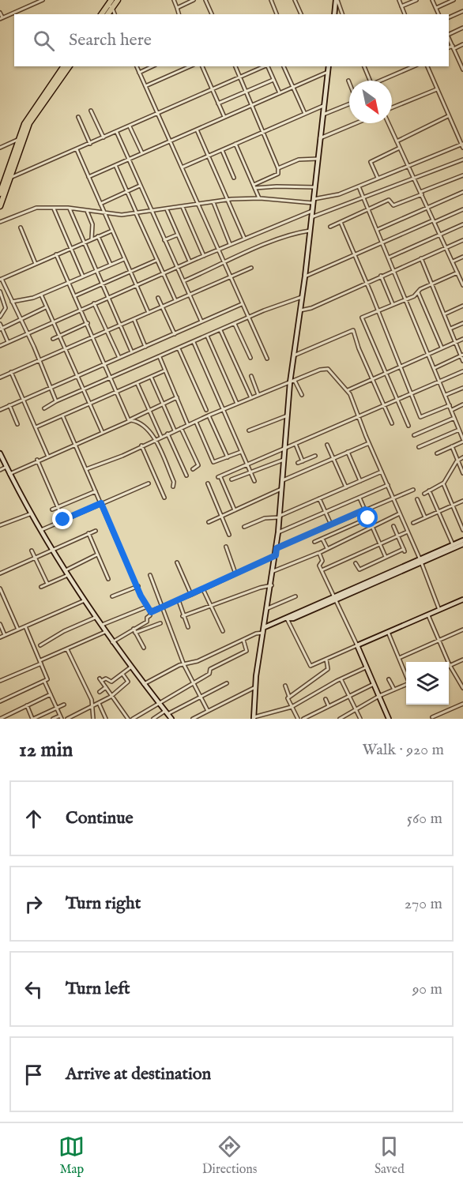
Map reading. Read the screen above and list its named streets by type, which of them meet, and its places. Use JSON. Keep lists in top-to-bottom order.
{
  "north": "bottom right",
  "page": {
    "search": "Search here",
    "heading": ["12 min", "Walk · 920 m"],
    "list": [
      ["Continue", "560 m"],
      ["Turn right", "270 m"],
      ["Turn left", "90 m"],
      "Arrive at destination"
    ],
    "nav": ["Map", "Directions", "Saved"]
  }
}
